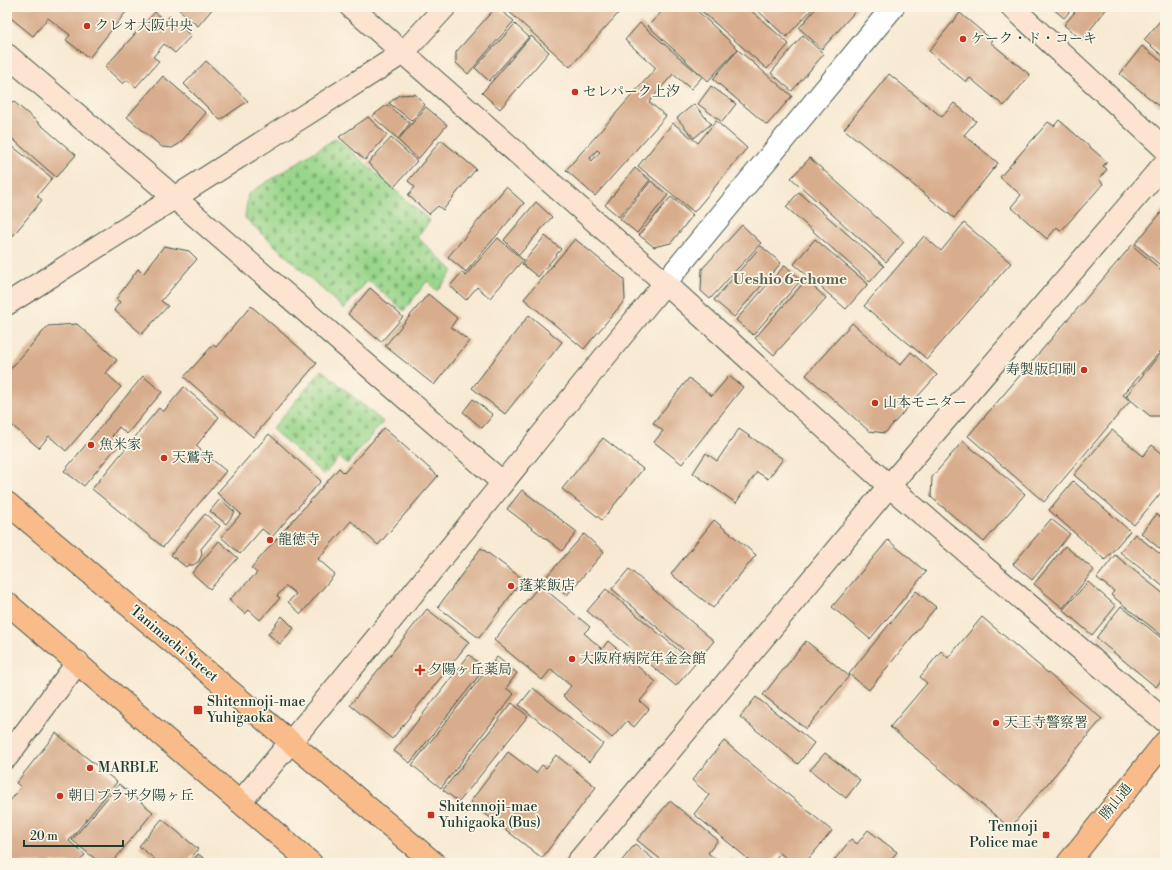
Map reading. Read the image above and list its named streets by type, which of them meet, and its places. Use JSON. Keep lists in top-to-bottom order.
{
  "streets": {
    "main road": ["Tanimachi Street", "勝山通"]
  },
  "districts": ["Ueshio 6-chome"],
  "places": {
    "other": [
      "クレオ大阪中央",
      "ケーク・ド・コーキ",
      "セレパーク上汐",
      "寿製版印刷",
      "山本モニター",
      "魚米家",
      "天鷲寺",
      "龍徳寺",
      "蓬莱飯店",
      "大阪府病院年金会館",
      "天王寺警察署",
      "MARBLE",
      "朝日プラザ夕陽ヶ丘"
    ],
    "health": ["夕陽ヶ丘薬局"],
    "transit": ["Shitennoji-mae Yuhigaoka", "Shitennoji-mae Yuhigaoka (Bus)", "Tennoji Police mae"]
  },
  "scale_bar": "20 m"
}
